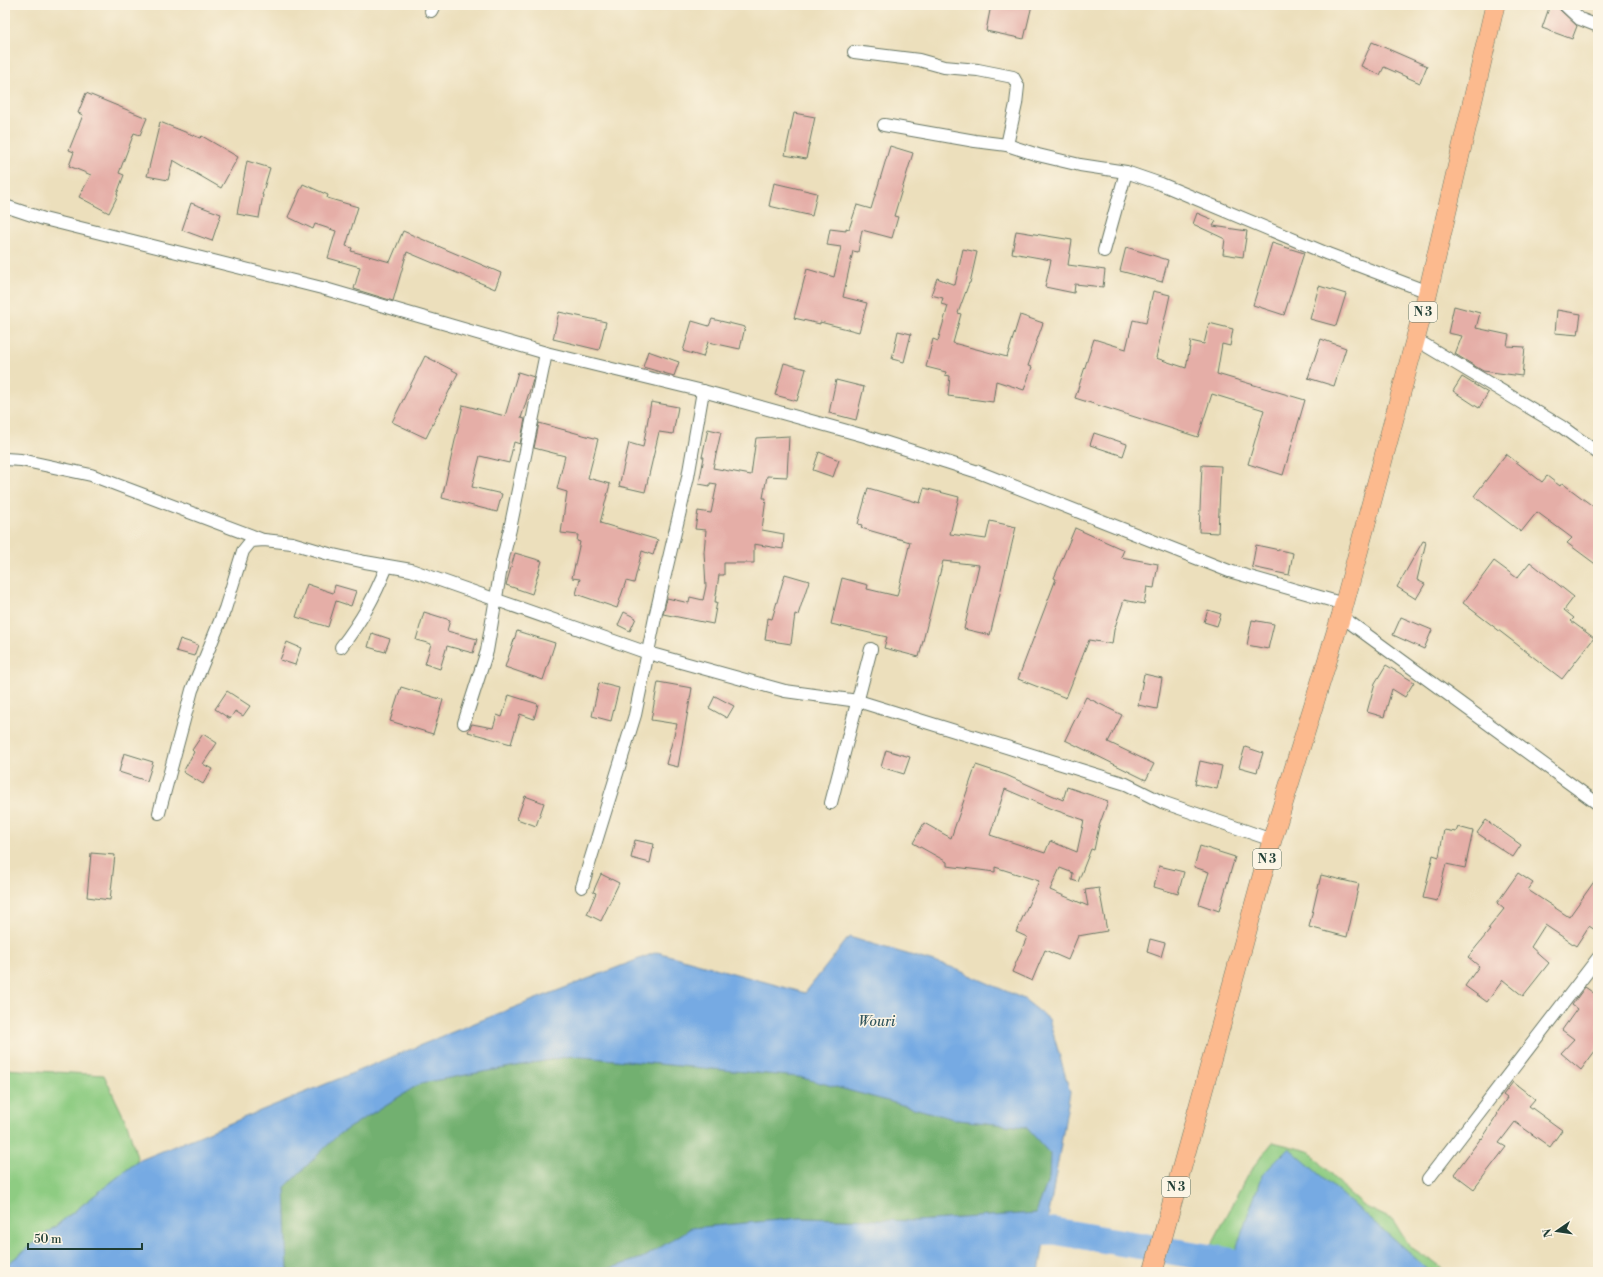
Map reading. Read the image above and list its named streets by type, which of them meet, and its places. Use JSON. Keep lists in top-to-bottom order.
{
  "streets": {
    "highway": ["N 3"]
  },
  "water": ["Wouri"],
  "scale_bar": "50 m",
  "north": "left"
}
